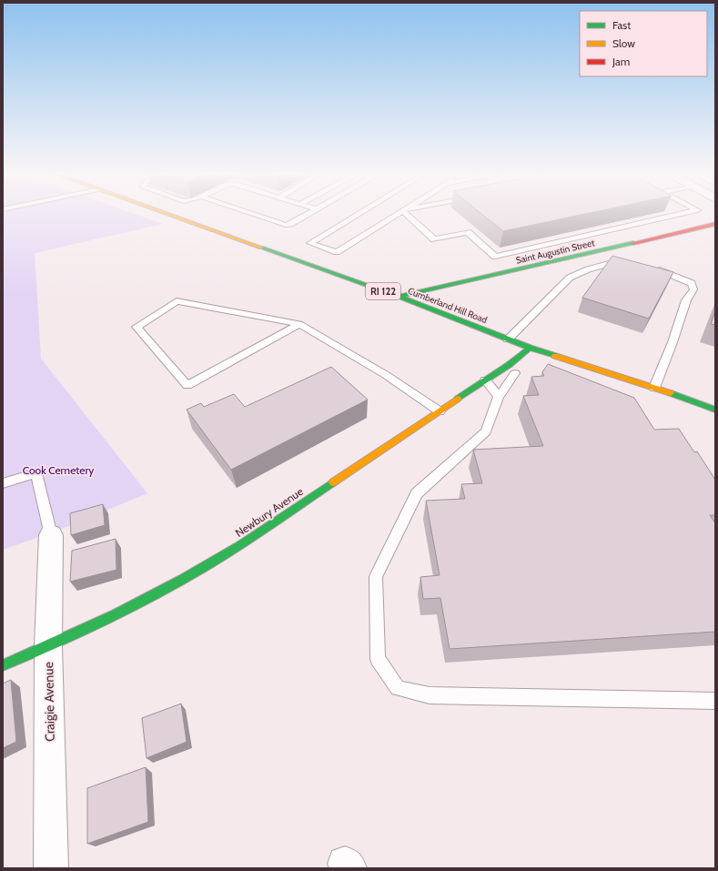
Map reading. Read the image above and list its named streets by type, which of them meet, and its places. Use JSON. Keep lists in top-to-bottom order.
{
  "streets": {
    "street": [
      "Saint Augustin Street",
      "RI 122",
      "Cumberland Hill Road",
      "Newbury Avenue",
      "Craigie Avenue"
    ]
  },
  "crossings": [
    ["Saint Augustin Street", "Cumberland Hill Road"],
    ["Cumberland Hill Road", "Newbury Avenue"],
    ["Newbury Avenue", "Craigie Avenue"]
  ],
  "parks": ["Cook Cemetery"],
  "legend": ["Fast", "Slow", "Jam"]
}
